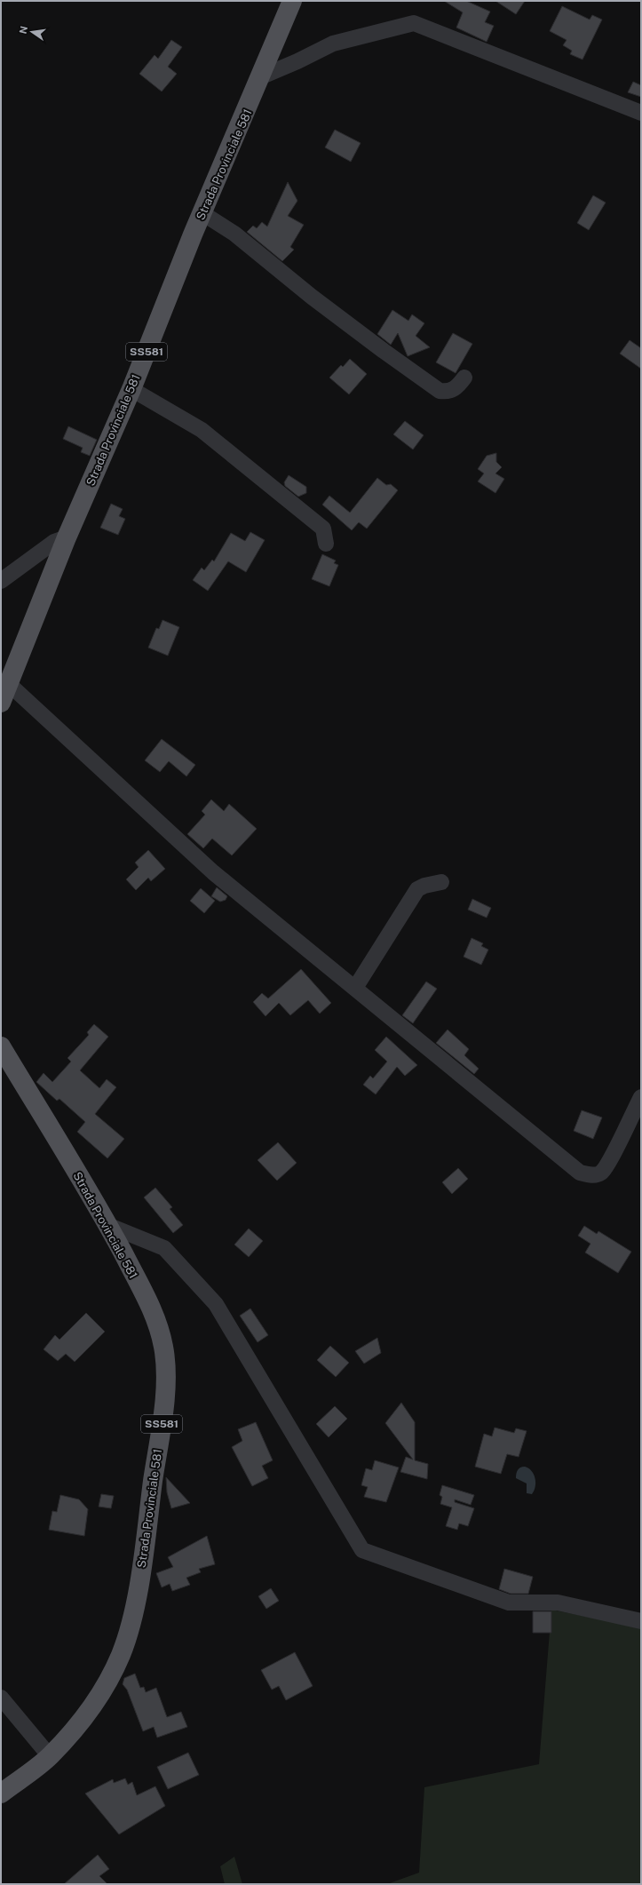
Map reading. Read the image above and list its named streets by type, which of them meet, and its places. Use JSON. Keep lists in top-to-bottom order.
{
  "streets": {
    "main road": ["Strada Provinciale 581", "SS581"]
  },
  "north": "left"
}
